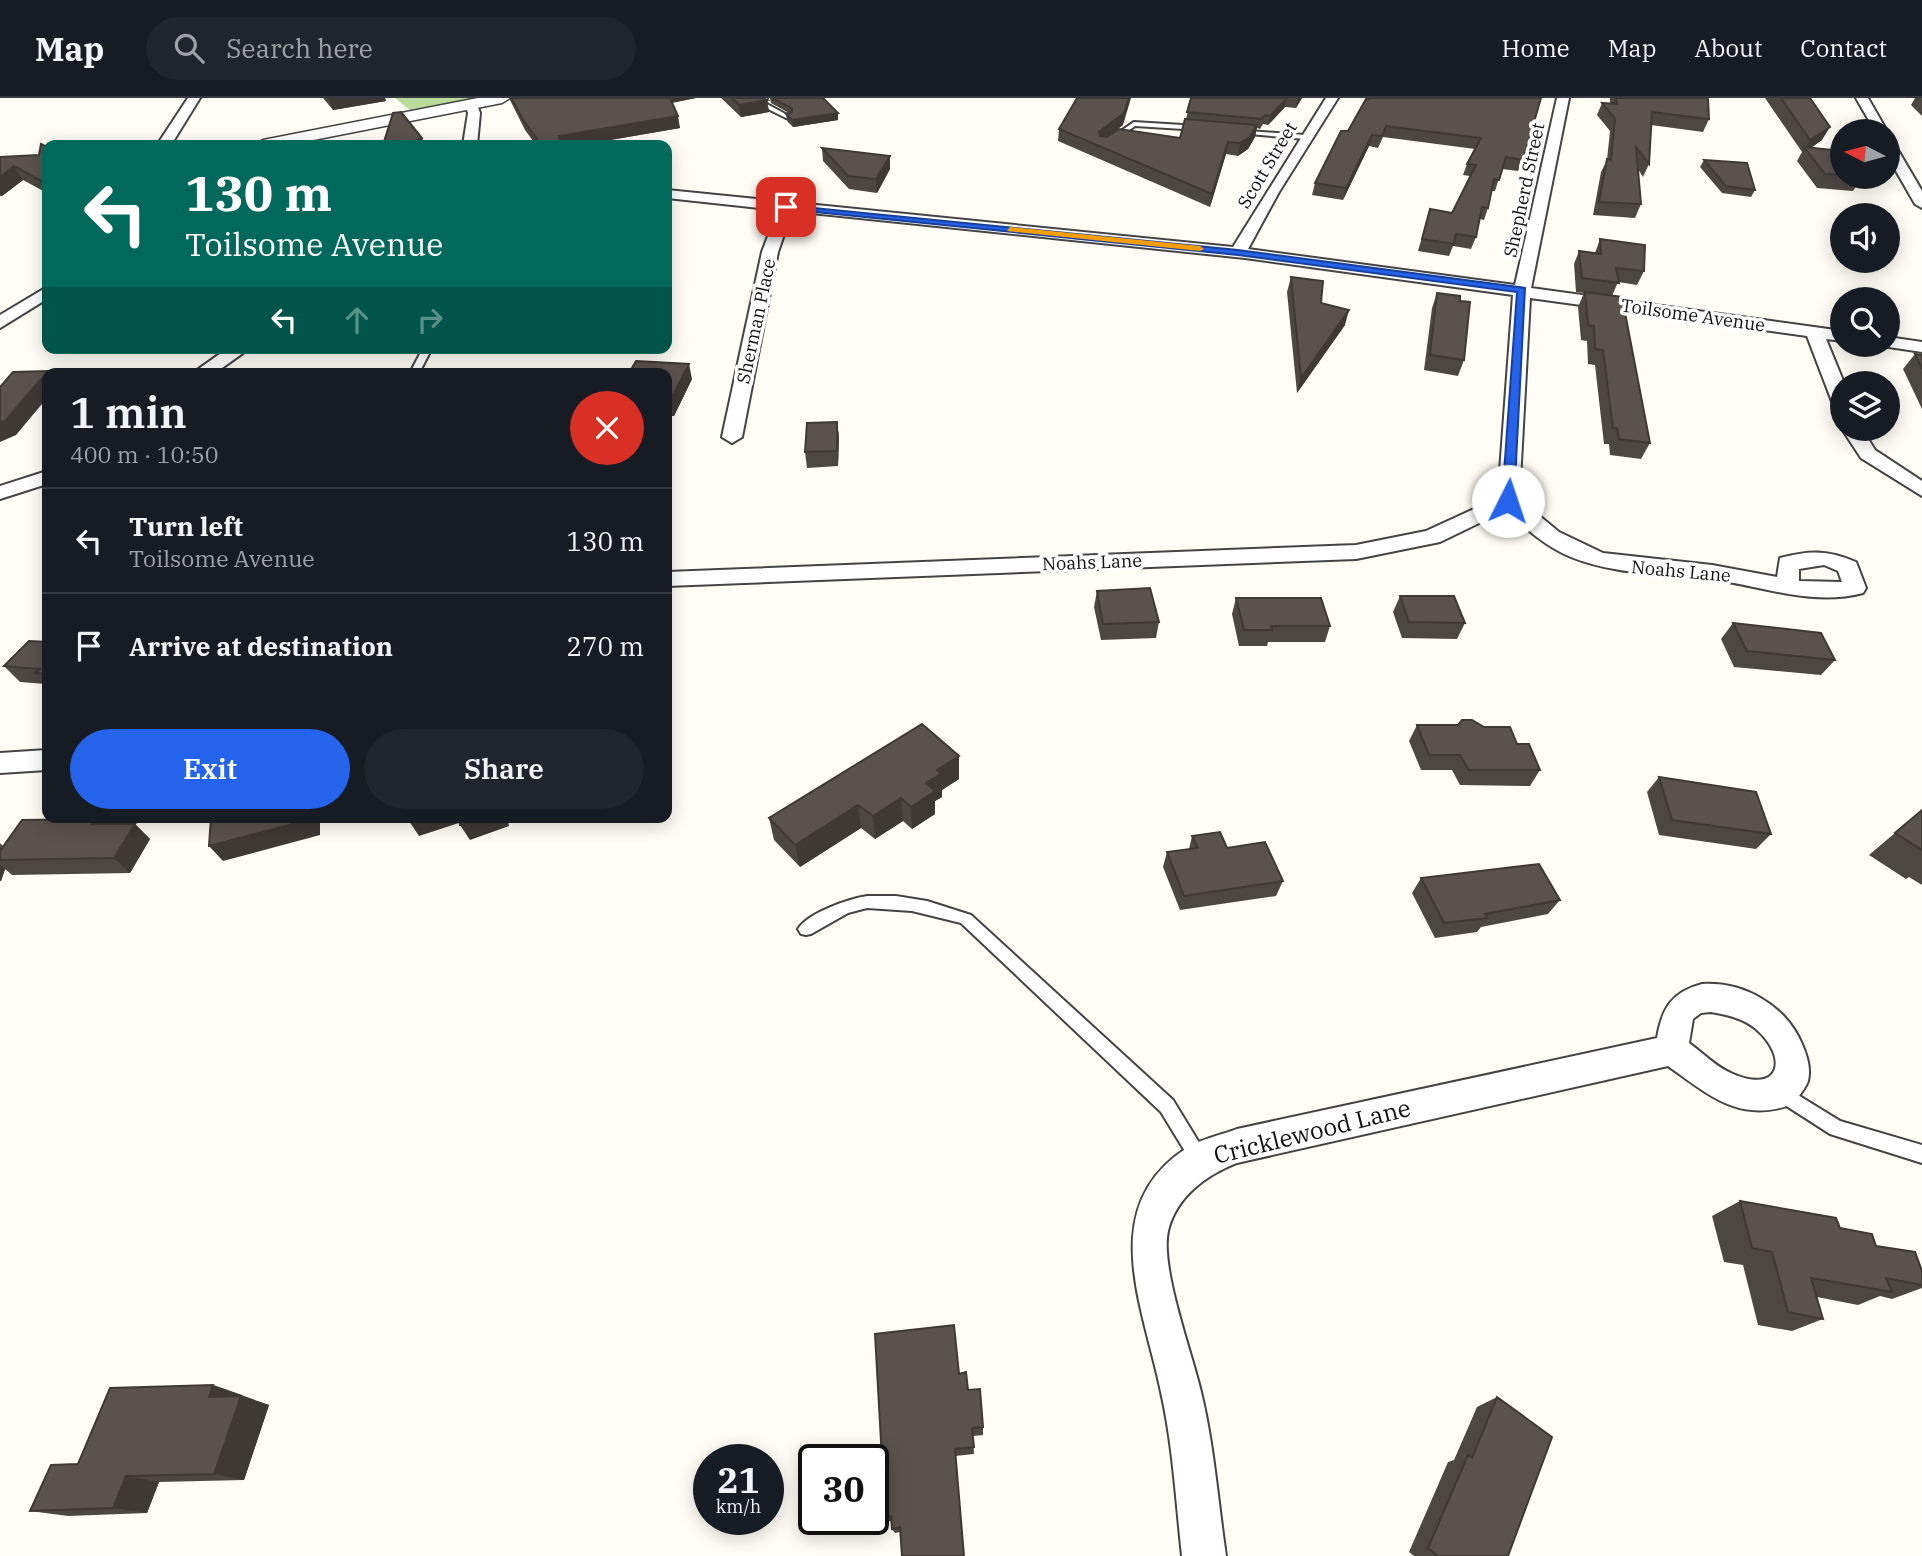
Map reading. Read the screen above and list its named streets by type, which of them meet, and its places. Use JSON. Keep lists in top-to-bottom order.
{
  "streets": {
    "street": [
      "Scott Street",
      "Shepherd Street",
      "Toilsome Avenue",
      "Sherman Place",
      "Noahs Lane",
      "Cricklewood Lane"
    ]
  },
  "crossings": [
    ["Scott Street", "Toilsome Avenue"],
    ["Shepherd Street", "Toilsome Avenue"],
    ["Toilsome Avenue", "Sherman Place"]
  ],
  "north": "left",
  "page": {
    "header": "Map",
    "search": "Search here",
    "nav": [
      "Home",
      "Map",
      "About",
      "Contact"
    ],
    "turn": ["130 m", "Toilsome Avenue"],
    "heading": ["1 min", "400 m · 10:50"],
    "list": [
      {
        "name": "Turn left",
        "note": "Toilsome Avenue",
        "value": "130 m"
      },
      {
        "name": "Arrive at destination",
        "value": "270 m"
      }
    ],
    "buttons": ["Exit", "Share"],
    "speed": "21 km/h",
    "limit": "30"
  }
}
